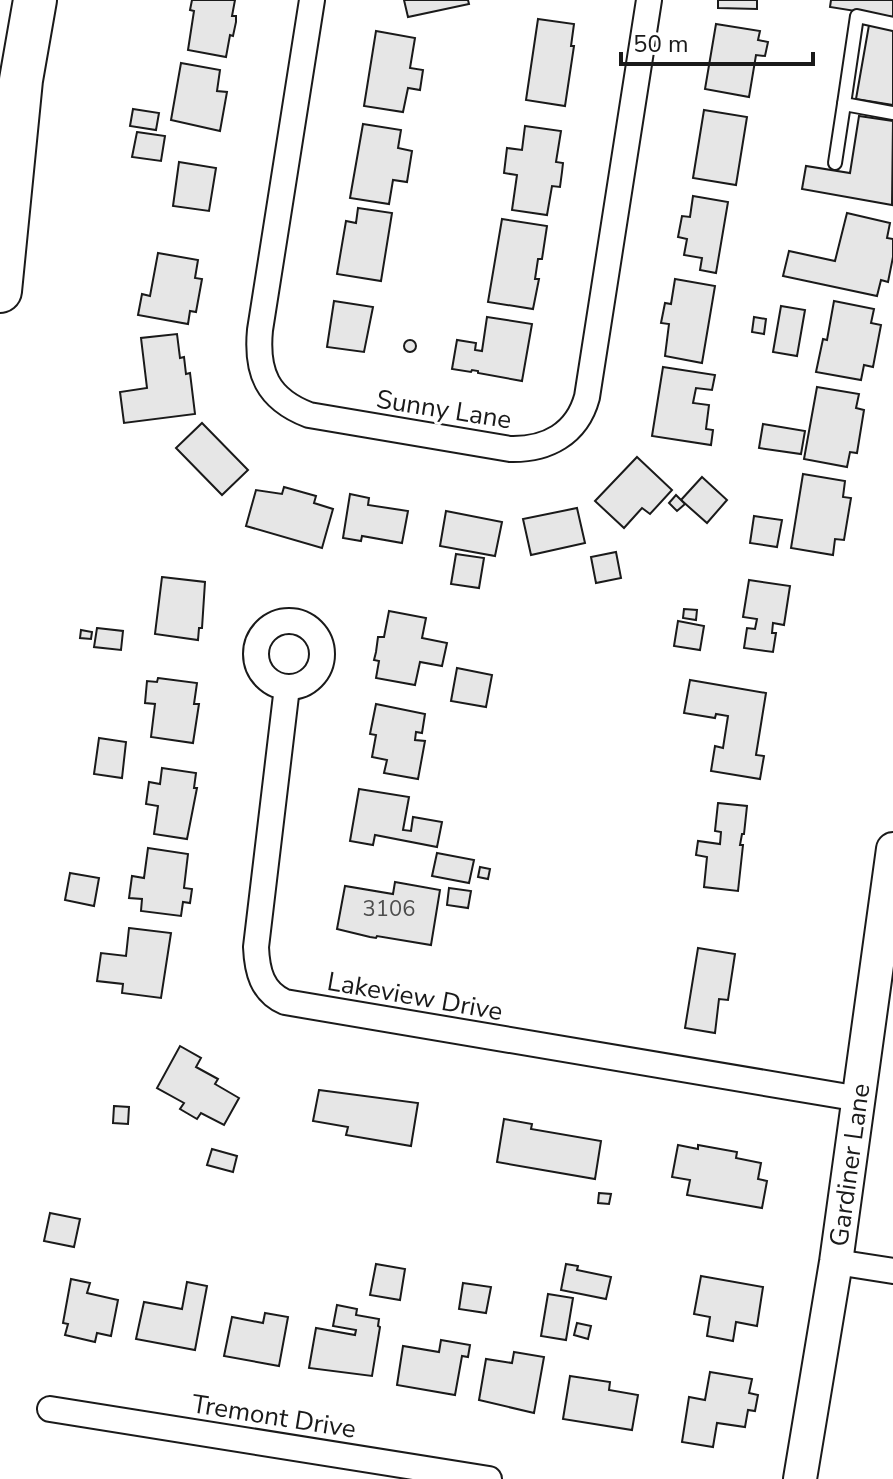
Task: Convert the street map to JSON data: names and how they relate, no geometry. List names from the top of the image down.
{
  "streets": {
    "main road": ["Gardiner Lane"],
    "street": ["Sunny Lane", "Lakeview Drive", "Tremont Drive"]
  },
  "crossings": [
    ["Lakeview Drive", "Gardiner Lane"]
  ],
  "house_numbers": ["3106"],
  "scale_bar": "50 m"
}
